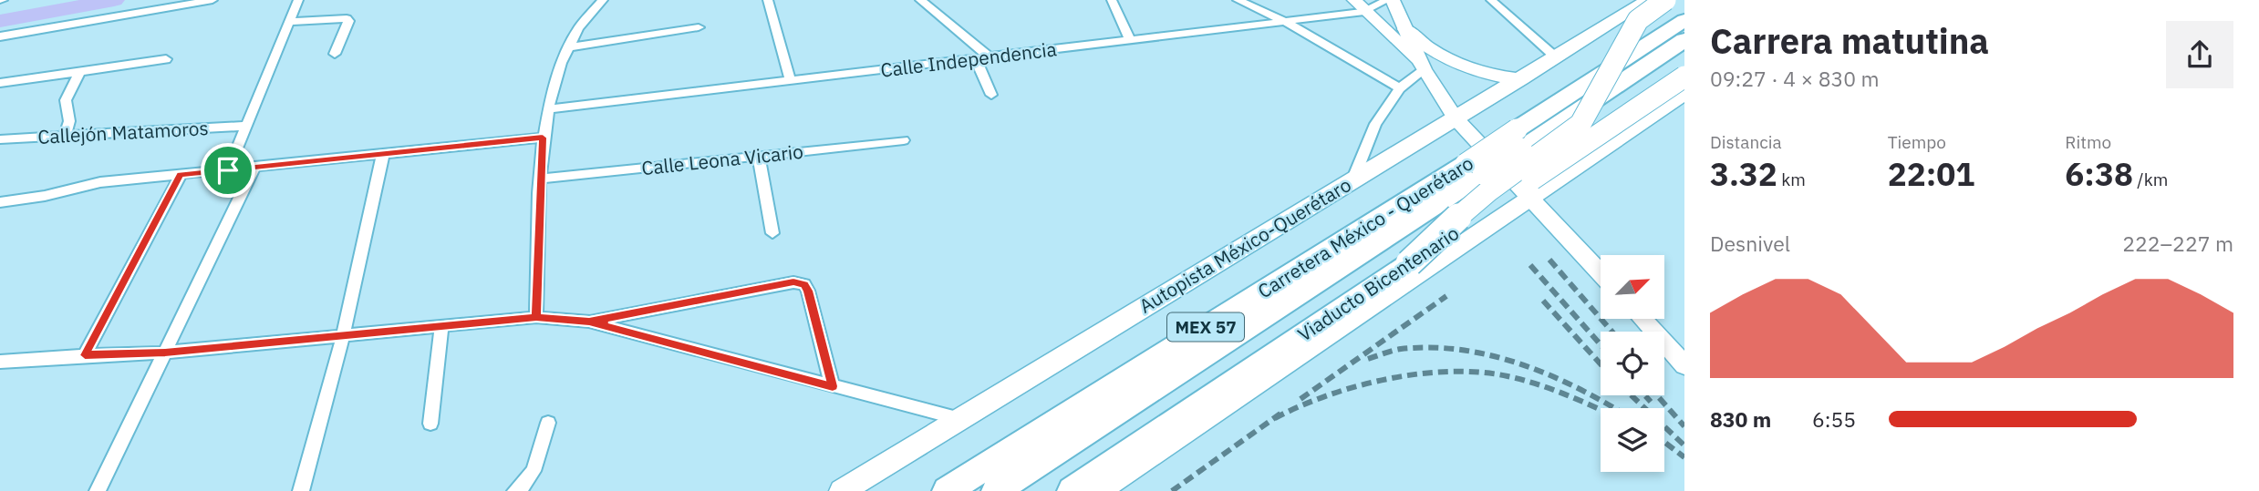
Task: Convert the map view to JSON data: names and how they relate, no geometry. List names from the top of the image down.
{
  "streets": {
    "highway": ["Carretera México - Querétaro", "Viaducto Bicentenario", "MEX 57"],
    "main road": ["Autopista México-Querétaro"],
    "street": ["Calle Independencia", "Callejón Matamoros", "Calle Leona Vicario"]
  },
  "north": "top right",
  "page": {
    "heading": ["Carrera matutina", "09:27 · 4 × 830 m"],
    "stats": [
      ["Distancia", "3.32 km"],
      ["Tiempo", "22:01"],
      ["Ritmo", "6:38 /km"]
    ],
    "chart": ["Desnivel", "222–227 m"],
    "list": [
      {
        "name": "830 m",
        "note": "6:55"
      }
    ]
  }
}
